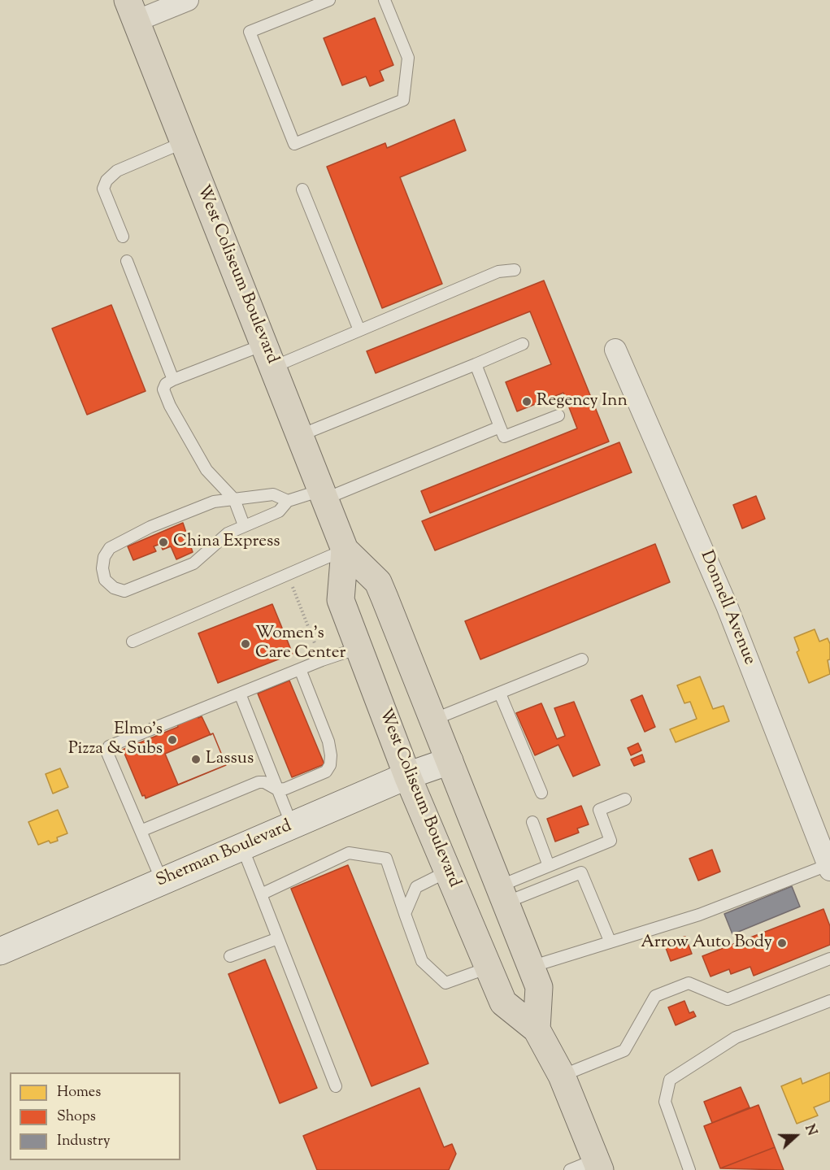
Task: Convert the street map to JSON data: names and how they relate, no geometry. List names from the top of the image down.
{
  "streets": {
    "highway": ["West Coliseum Boulevard"],
    "main road": ["Sherman Boulevard"],
    "street": ["Donnell Avenue"]
  },
  "crossings": [
    ["West Coliseum Boulevard", "Sherman Boulevard"]
  ],
  "places": [
    "Regency Inn",
    "China Express",
    "Women's Care Center",
    "Elmo's Pizza & Subs",
    "Lassus",
    "Arrow Auto Body"
  ],
  "legend": ["Homes", "Shops", "Industry"],
  "north": "right"
}
